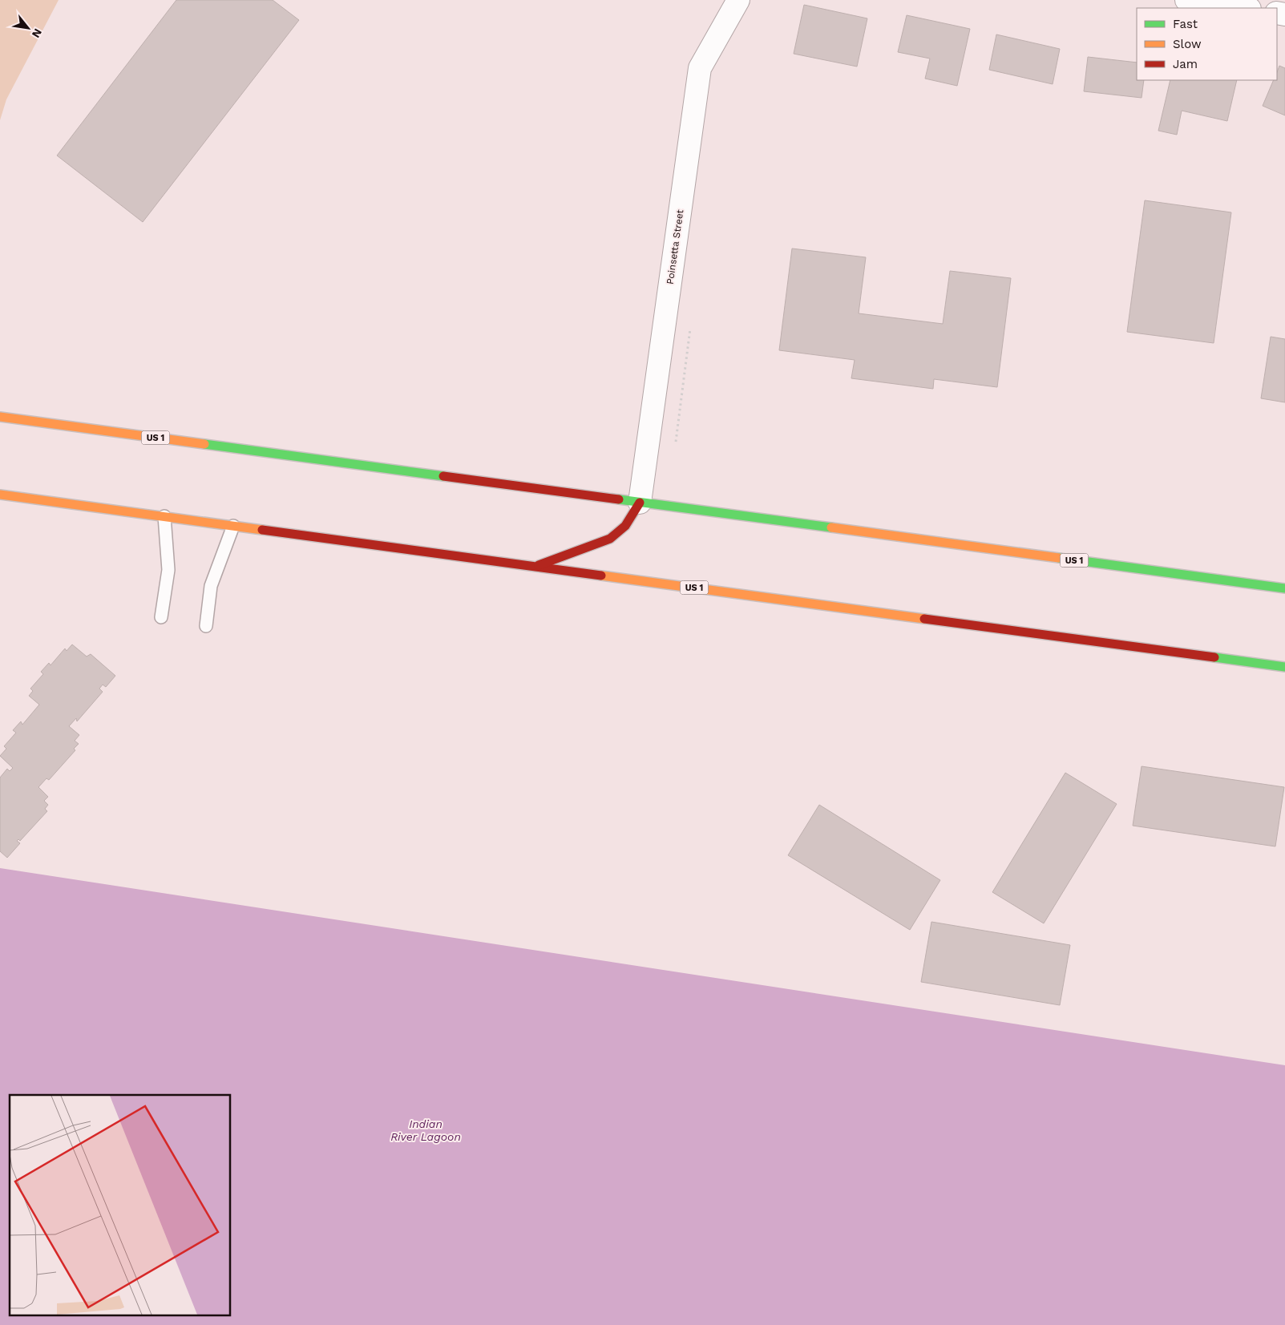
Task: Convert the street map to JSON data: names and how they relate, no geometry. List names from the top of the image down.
{
  "streets": {
    "main road": ["US 1"],
    "street": ["Poinsetta Street"]
  },
  "crossings": [
    ["Poinsetta Street", "US 1"]
  ],
  "water": ["Indian River Lagoon"],
  "legend": ["Fast", "Slow", "Jam"],
  "north": "bottom right"
}
